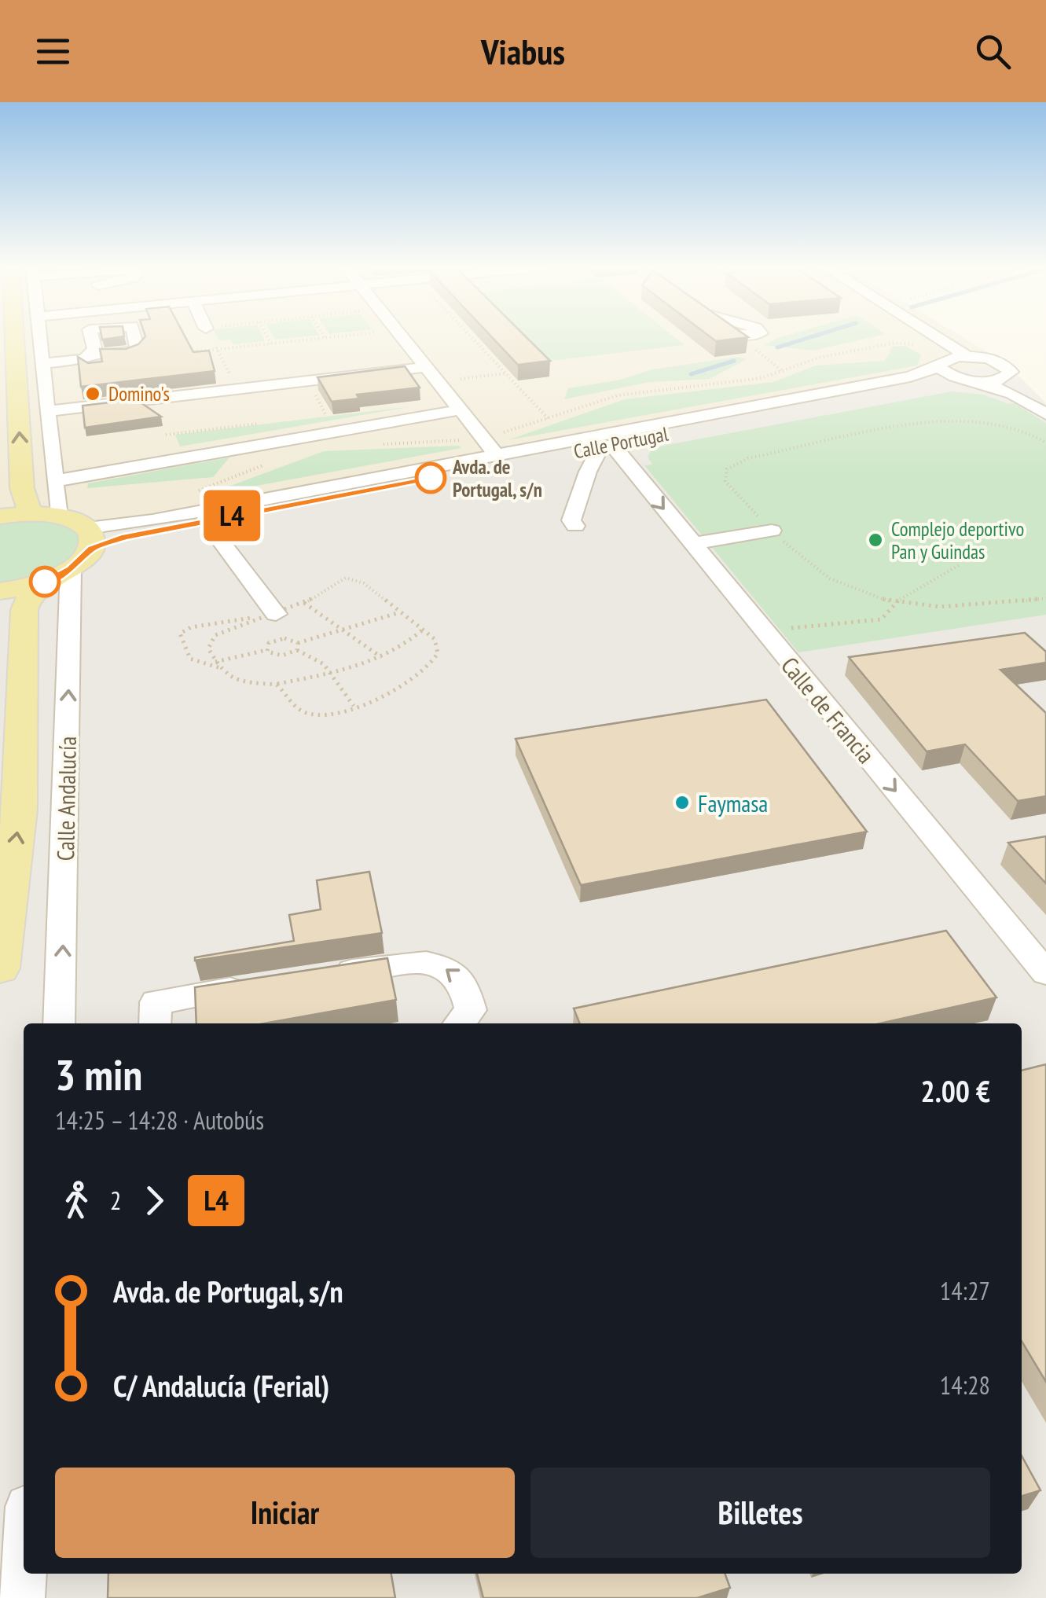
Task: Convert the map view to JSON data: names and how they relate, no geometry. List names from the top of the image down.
{
  "streets": {
    "main road": ["Calle Andalucía"],
    "street": ["Calle Portugal", "Calle de Francia"]
  },
  "crossings": [
    ["Calle Portugal", "Calle de Francia"]
  ],
  "one_way": ["Calle de Francia", "Calle Andalucía"],
  "places": [
    "Domino's",
    "Avda. de Portugal, s/n",
    "Complejo deportivo Pan y Guindas",
    "Faymasa"
  ],
  "lines": ["bus line L4"],
  "page": {
    "header": "Viabus",
    "on_map": "L4",
    "heading": ["3 min", "14:25 – 14:28 · Autobús", "2.00 €"],
    "legs": ["2", "L4"],
    "list": [
      {
        "name": "Avda. de Portugal, s/n",
        "value": "14:27"
      },
      {
        "name": "C/ Andalucía (Ferial)",
        "value": "14:28"
      }
    ],
    "buttons": ["Iniciar", "Billetes"]
  }
}
